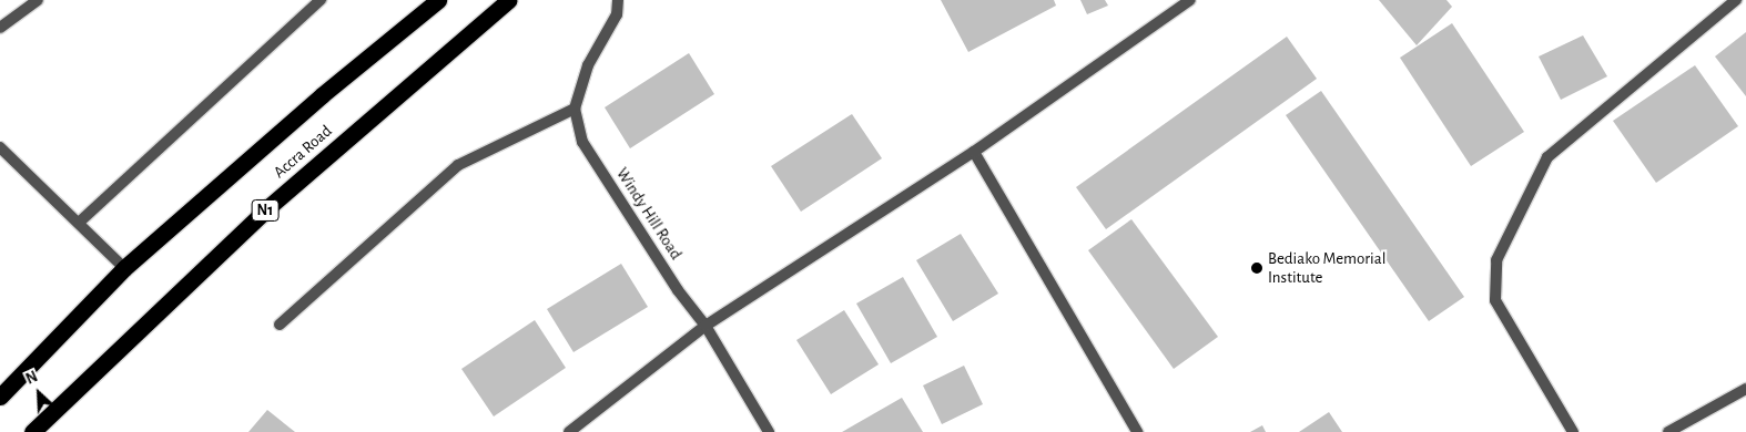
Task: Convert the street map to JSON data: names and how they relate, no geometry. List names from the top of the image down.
{
  "streets": {
    "highway": ["Accra Road", "N1"],
    "street": ["Windy Hill Road"]
  },
  "places": ["Bediako Memorial Institute"],
  "north": "top left"
}
